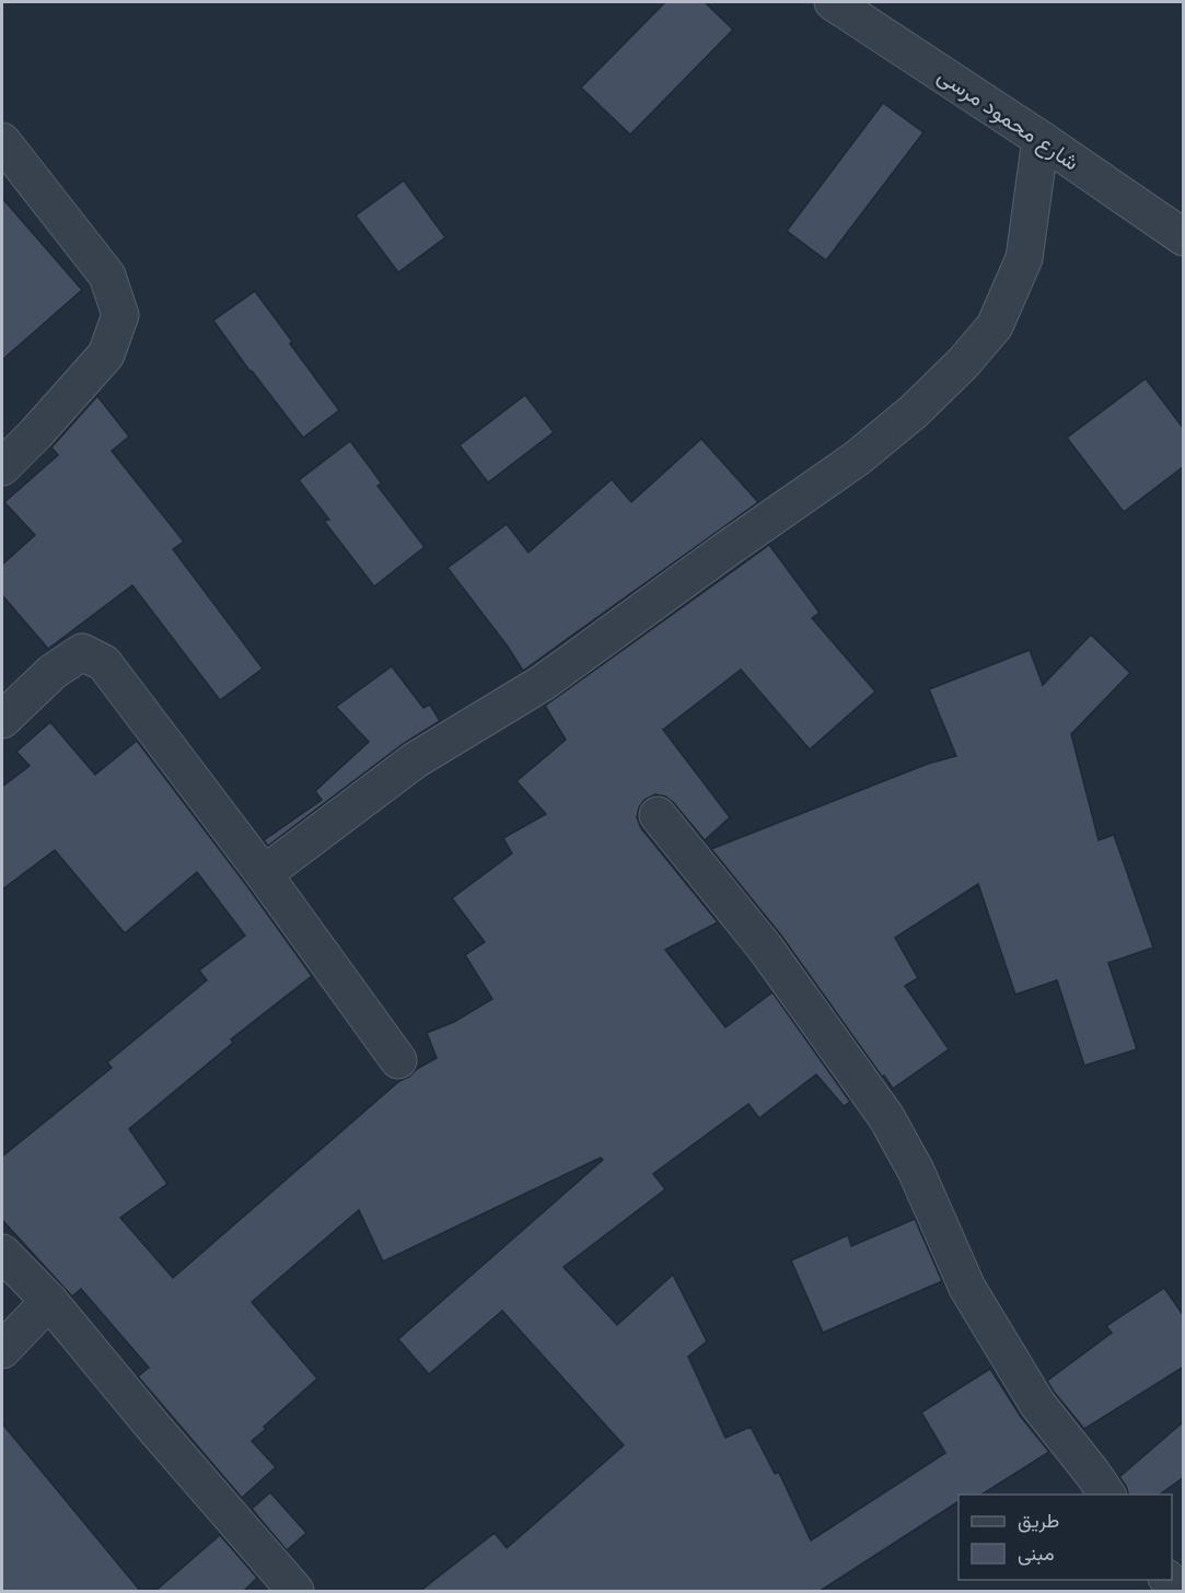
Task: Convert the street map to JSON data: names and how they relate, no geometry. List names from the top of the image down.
{
  "streets": {
    "street": ["شارع محمود مرسى"]
  },
  "legend": ["طريق", "مبنى"]
}
